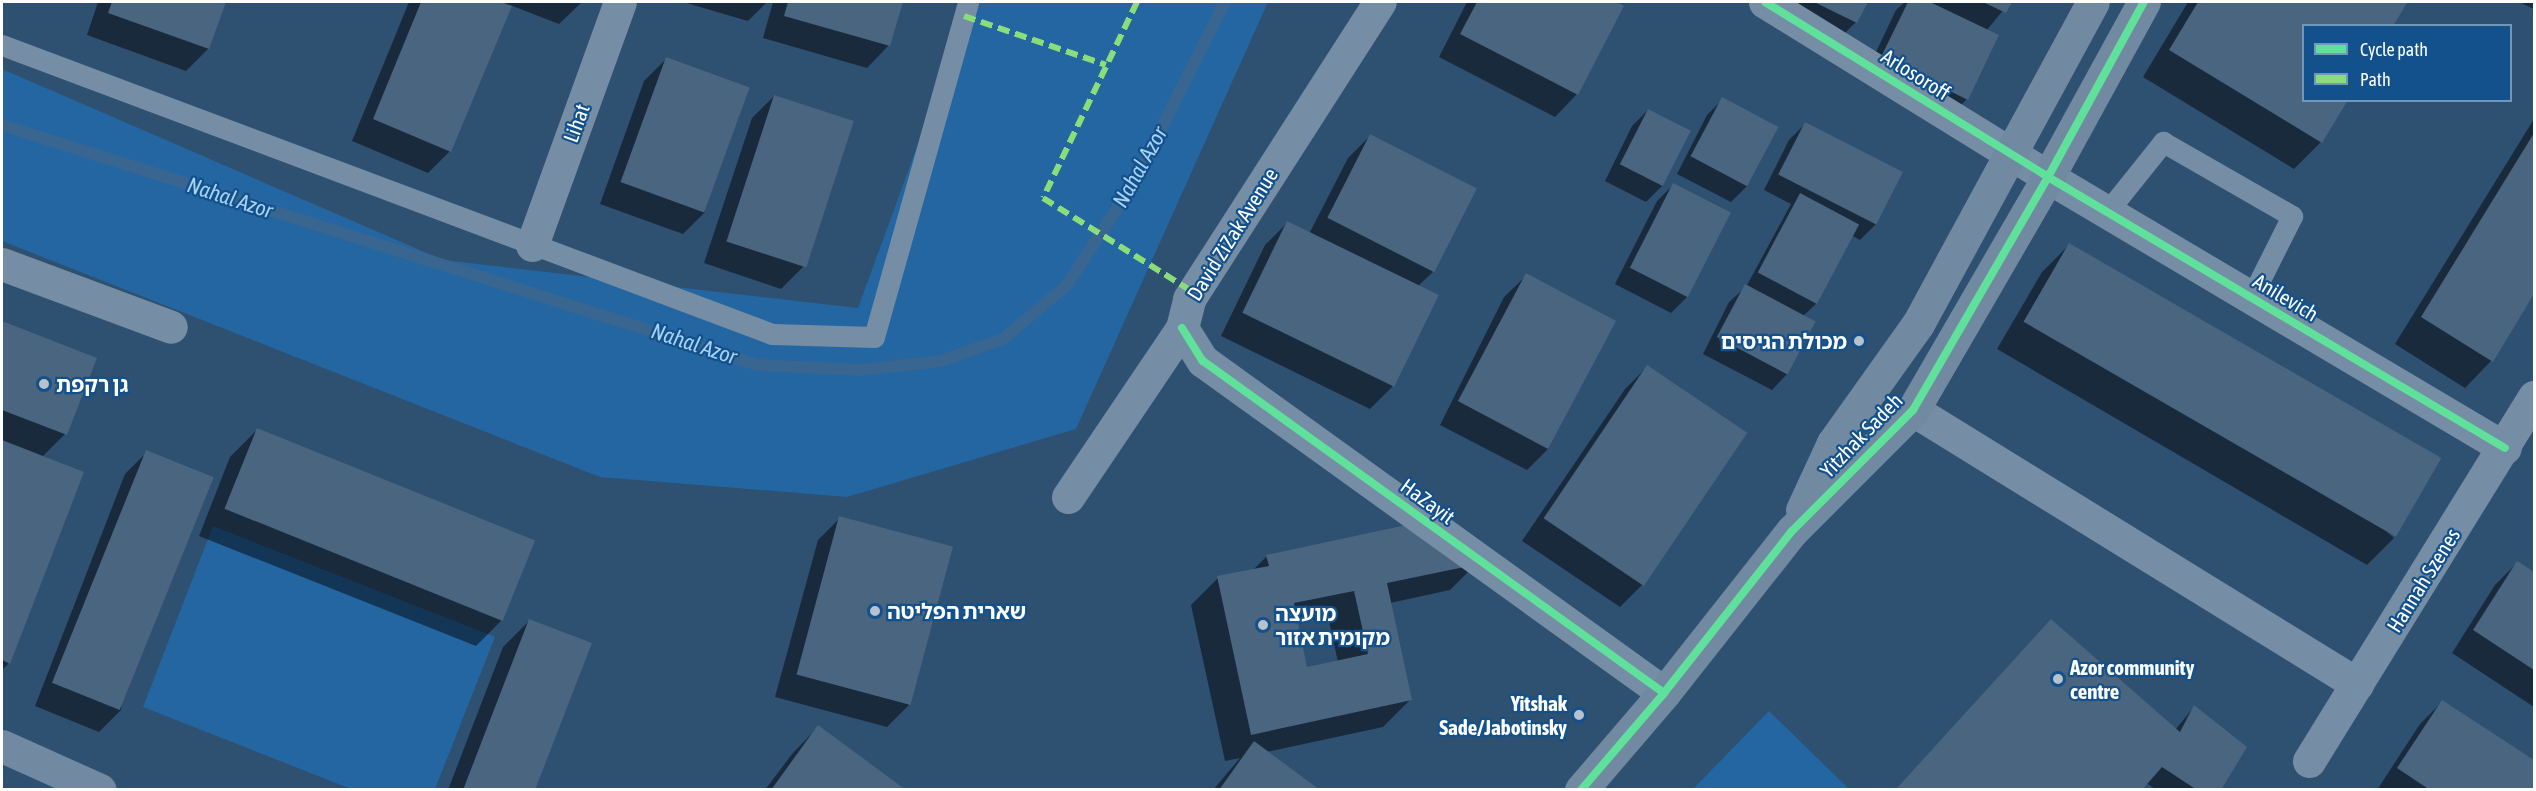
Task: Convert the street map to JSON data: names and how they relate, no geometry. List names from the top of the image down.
{
  "streets": {
    "street": [
      "Arlosoroff",
      "Lihat",
      "David ZiZak Avenue",
      "Anilevich",
      "Yitzhak Sadeh",
      "HaZayit",
      "Hannah Szenes"
    ]
  },
  "crossings": [
    ["Arlosoroff", "Anilevich"],
    ["Arlosoroff", "Yitzhak Sadeh"],
    ["David ZiZak Avenue", "HaZayit"],
    ["Anilevich", "Yitzhak Sadeh"],
    ["Anilevich", "Hannah Szenes"],
    ["Yitzhak Sadeh", "HaZayit"]
  ],
  "water": ["Nahal Azor"],
  "places": [
    "מכולת הגיסים",
    "גן רקפת",
    "שארית הפליטה",
    "מועצה מקומית אזור",
    "Azor community centre",
    "Yitshak Sade/Jabotinsky"
  ],
  "legend": ["Cycle path", "Path"]
}
